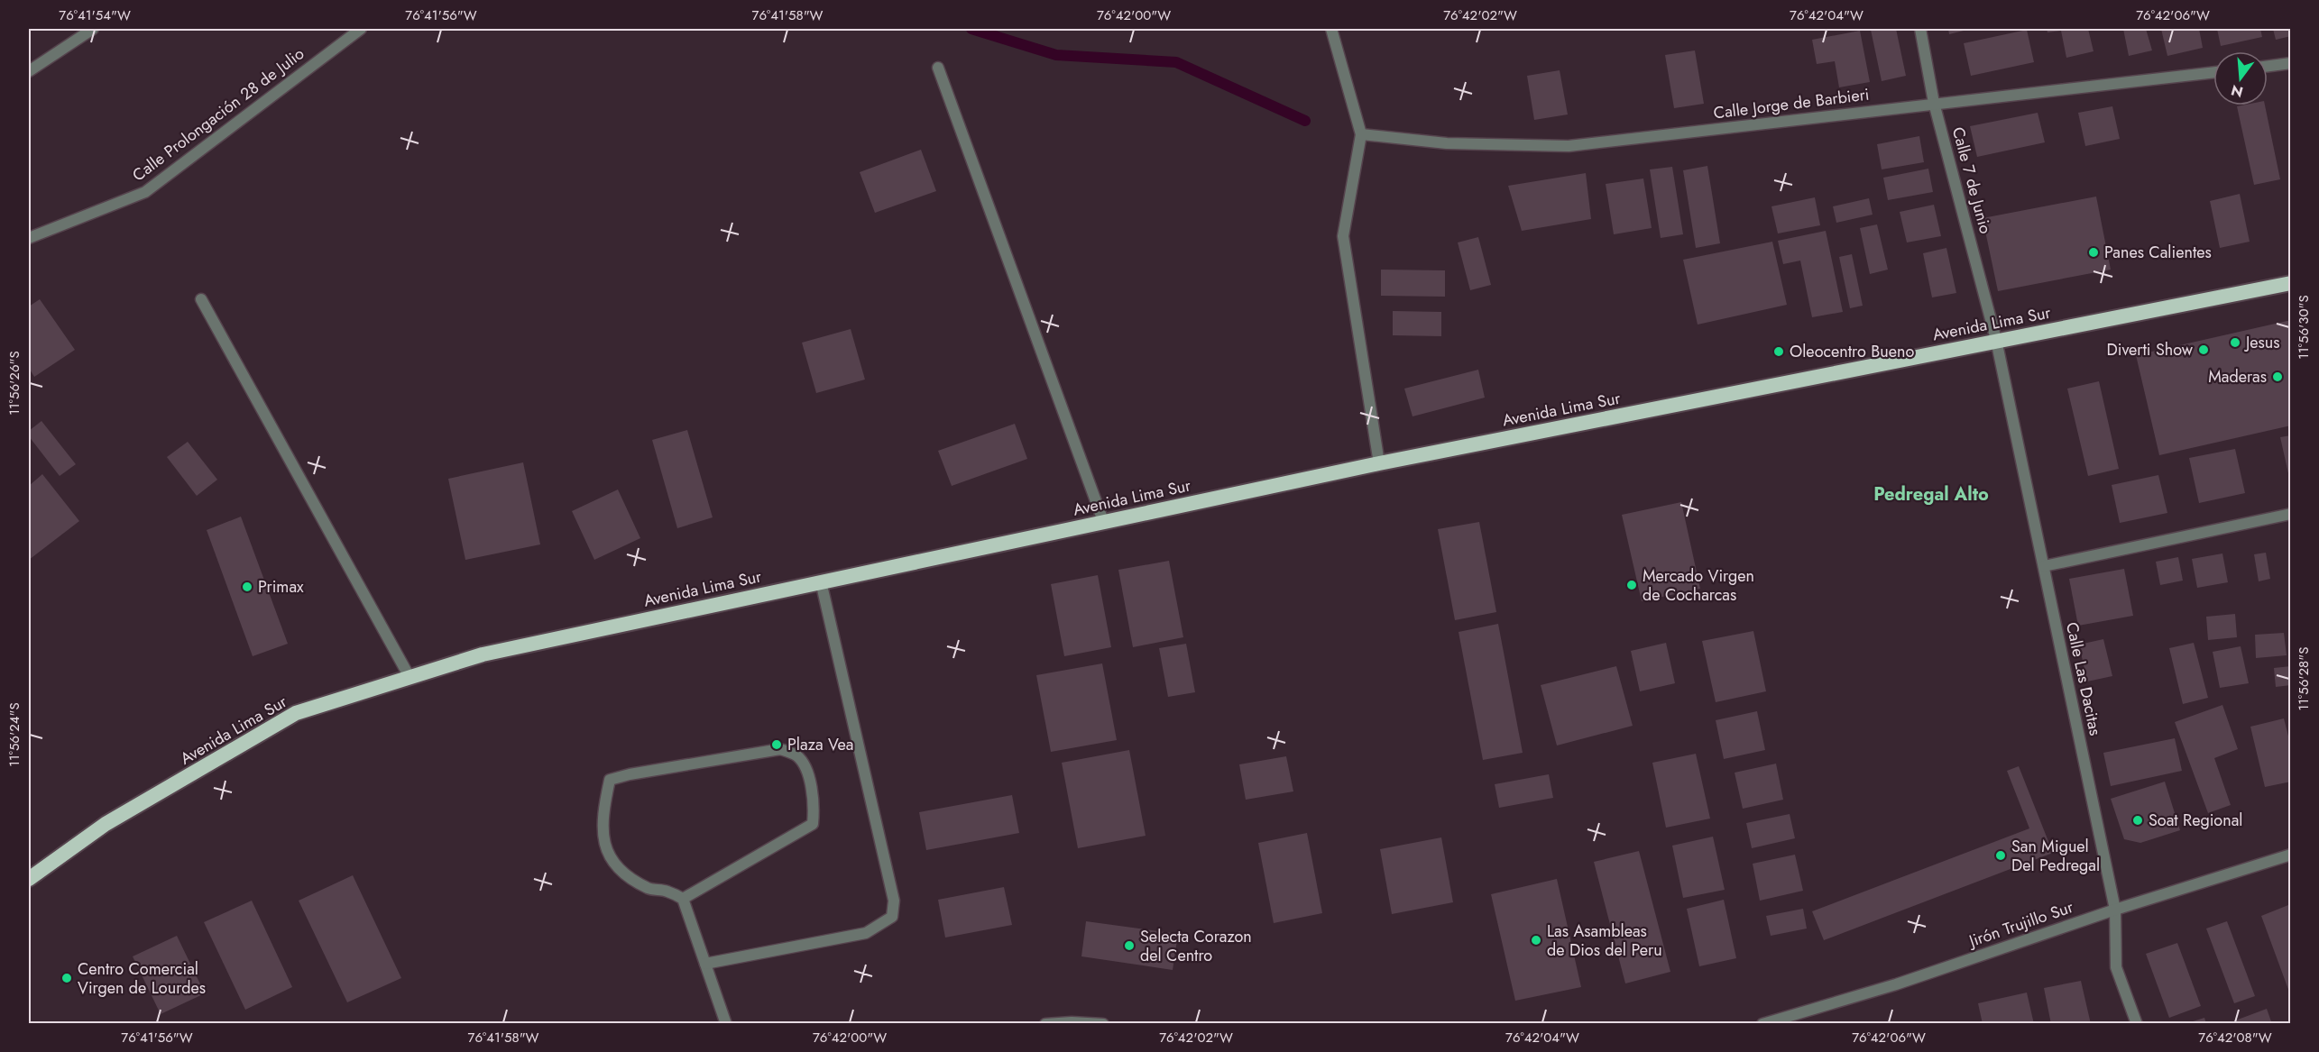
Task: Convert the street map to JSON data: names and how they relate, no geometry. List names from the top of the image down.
{
  "streets": {
    "highway": ["Avenida Lima Sur"],
    "street": [
      "Calle Jorge de Barbieri",
      "Calle Prolongación 28 de Julio",
      "Calle 7 de Junio",
      "Calle Las Dacitas",
      "Jirón Trujillo Sur"
    ]
  },
  "crossings": [
    ["Calle Jorge de Barbieri", "Calle 7 de Junio"],
    ["Calle 7 de Junio", "Avenida Lima Sur"],
    ["Calle 7 de Junio", "Calle Las Dacitas"],
    ["Avenida Lima Sur", "Calle Las Dacitas"],
    ["Calle Las Dacitas", "Jirón Trujillo Sur"]
  ],
  "districts": ["Pedregal Alto"],
  "places": [
    "Panes Calientes",
    "Jesus",
    "Diverti Show",
    "Oleocentro Bueno",
    "Maderas",
    "Mercado Virgen de Cocharcas",
    "Primax",
    "Plaza Vea",
    "Soat Regional",
    "San Miguel Del Pedregal",
    "Las Asambleas de Dios del Peru",
    "Selecta Corazon del Centro",
    "Centro Comercial Virgen de Lourdes"
  ],
  "north": "bottom",
  "coordinates": [
    "76°41'54\"W",
    "76°41'56\"W",
    "76°41'58\"W",
    "76°42'00\"W",
    "76°42'02\"W",
    "76°42'04\"W",
    "76°42'06\"W",
    "11°56'30\"S",
    "11°56'26\"S",
    "11°56'28\"S",
    "11°56'24\"S",
    "76°42'08\"W"
  ]
}
